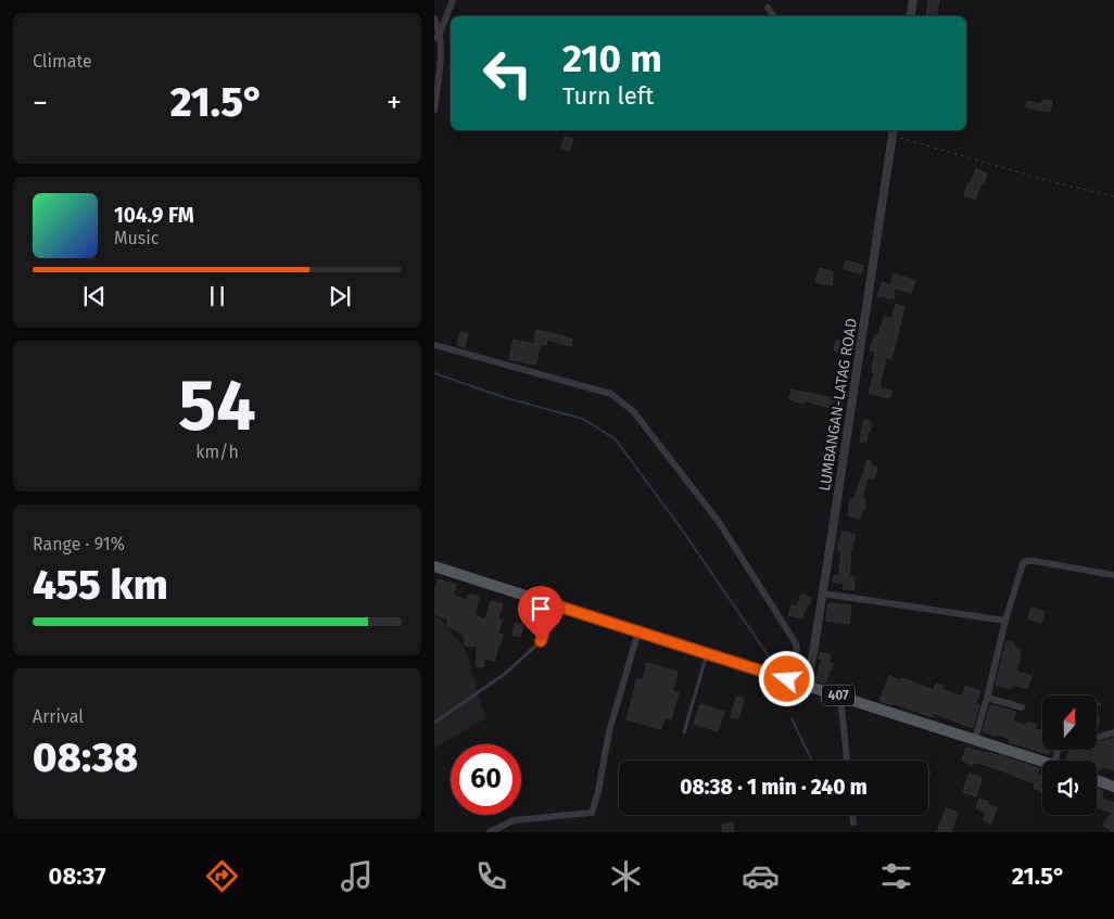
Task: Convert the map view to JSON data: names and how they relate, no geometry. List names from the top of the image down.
{
  "streets": {
    "main road": ["407"],
    "street": ["LUMBANGAN-LATAG ROAD"]
  },
  "crossings": [
    ["LUMBANGAN-LATAG ROAD", "407"]
  ],
  "north": "top",
  "page": {
    "tile": [
      "Climate",
      ["54", "km/h"],
      ["Range · 91%", "455 km"],
      ["Arrival", "08:38"]
    ],
    "turn": ["210 m", "Turn left"],
    "heat": ["−", "21.5°", "+"],
    "song": ["104.9 FM", "Music"],
    "limit": "60",
    "trip": "08:38 · 1 min · 240 m",
    "tabs": ["08:37", "21.5°"]
  }
}
